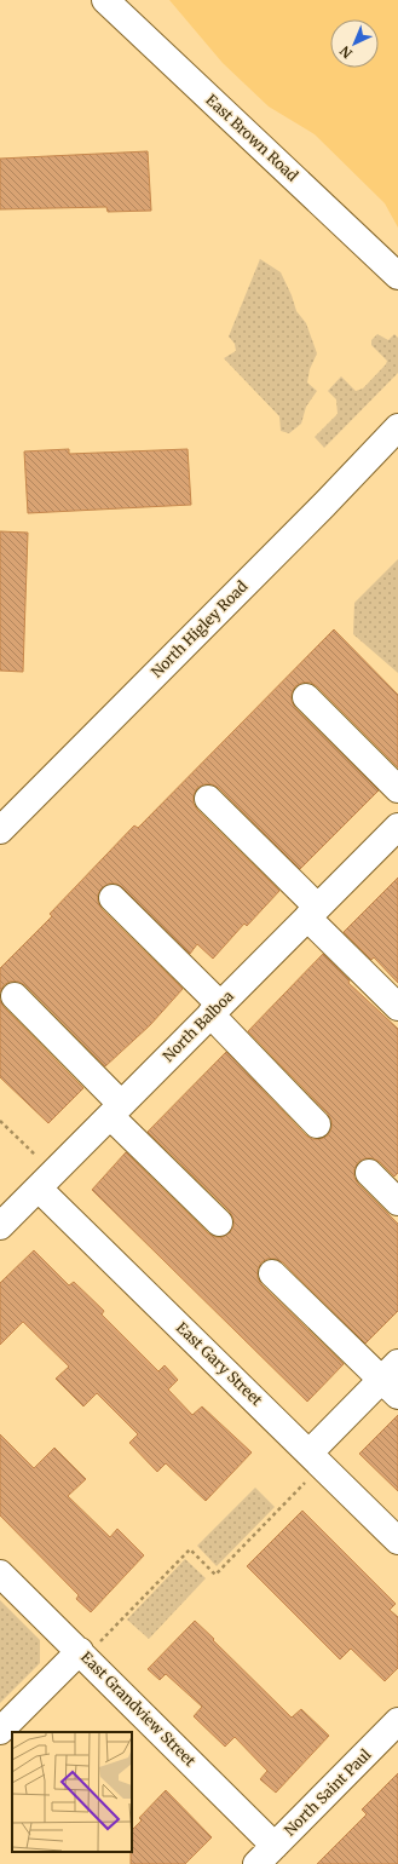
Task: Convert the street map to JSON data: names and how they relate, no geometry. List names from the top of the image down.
{
  "streets": {
    "street": [
      "East Brown Road",
      "North Higley Road",
      "North Balboa",
      "East Gary Street",
      "East Grandview Street",
      "North Saint Paul"
    ]
  },
  "crossings": [
    ["North Balboa", "East Gary Street"],
    ["East Grandview Street", "North Saint Paul"]
  ],
  "north": "bottom left"
}
